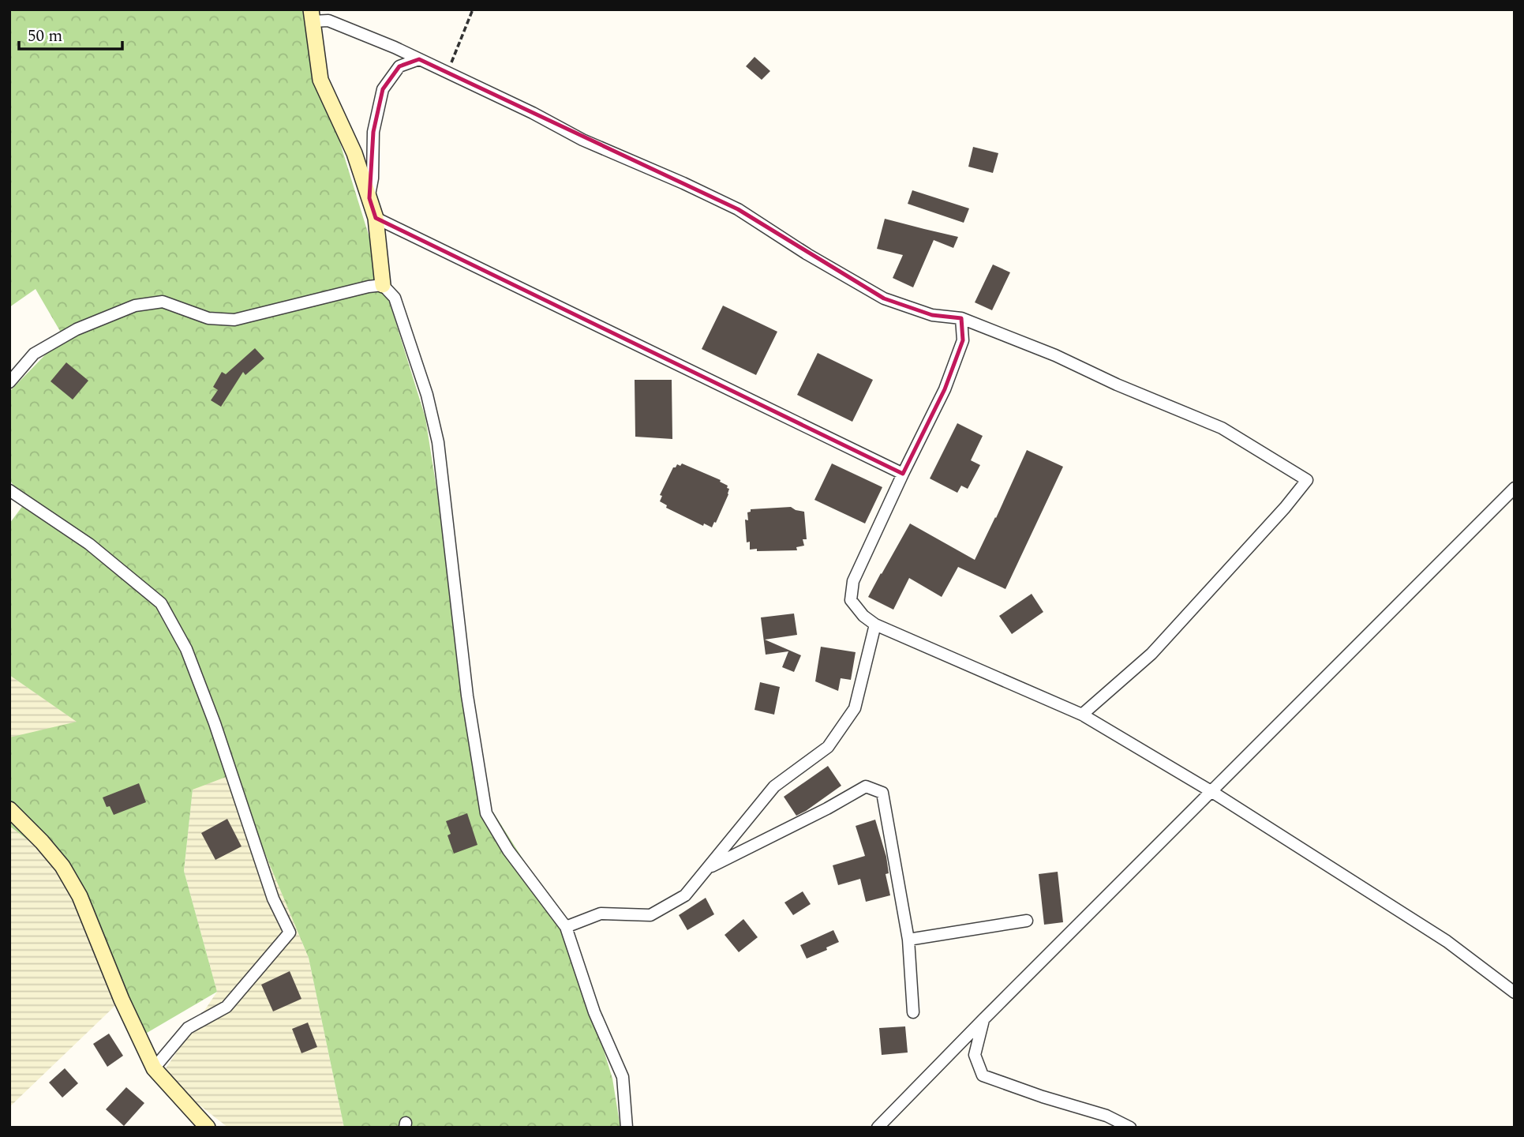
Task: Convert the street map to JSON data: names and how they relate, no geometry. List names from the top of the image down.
{
  "scale_bar": "50 m"
}
